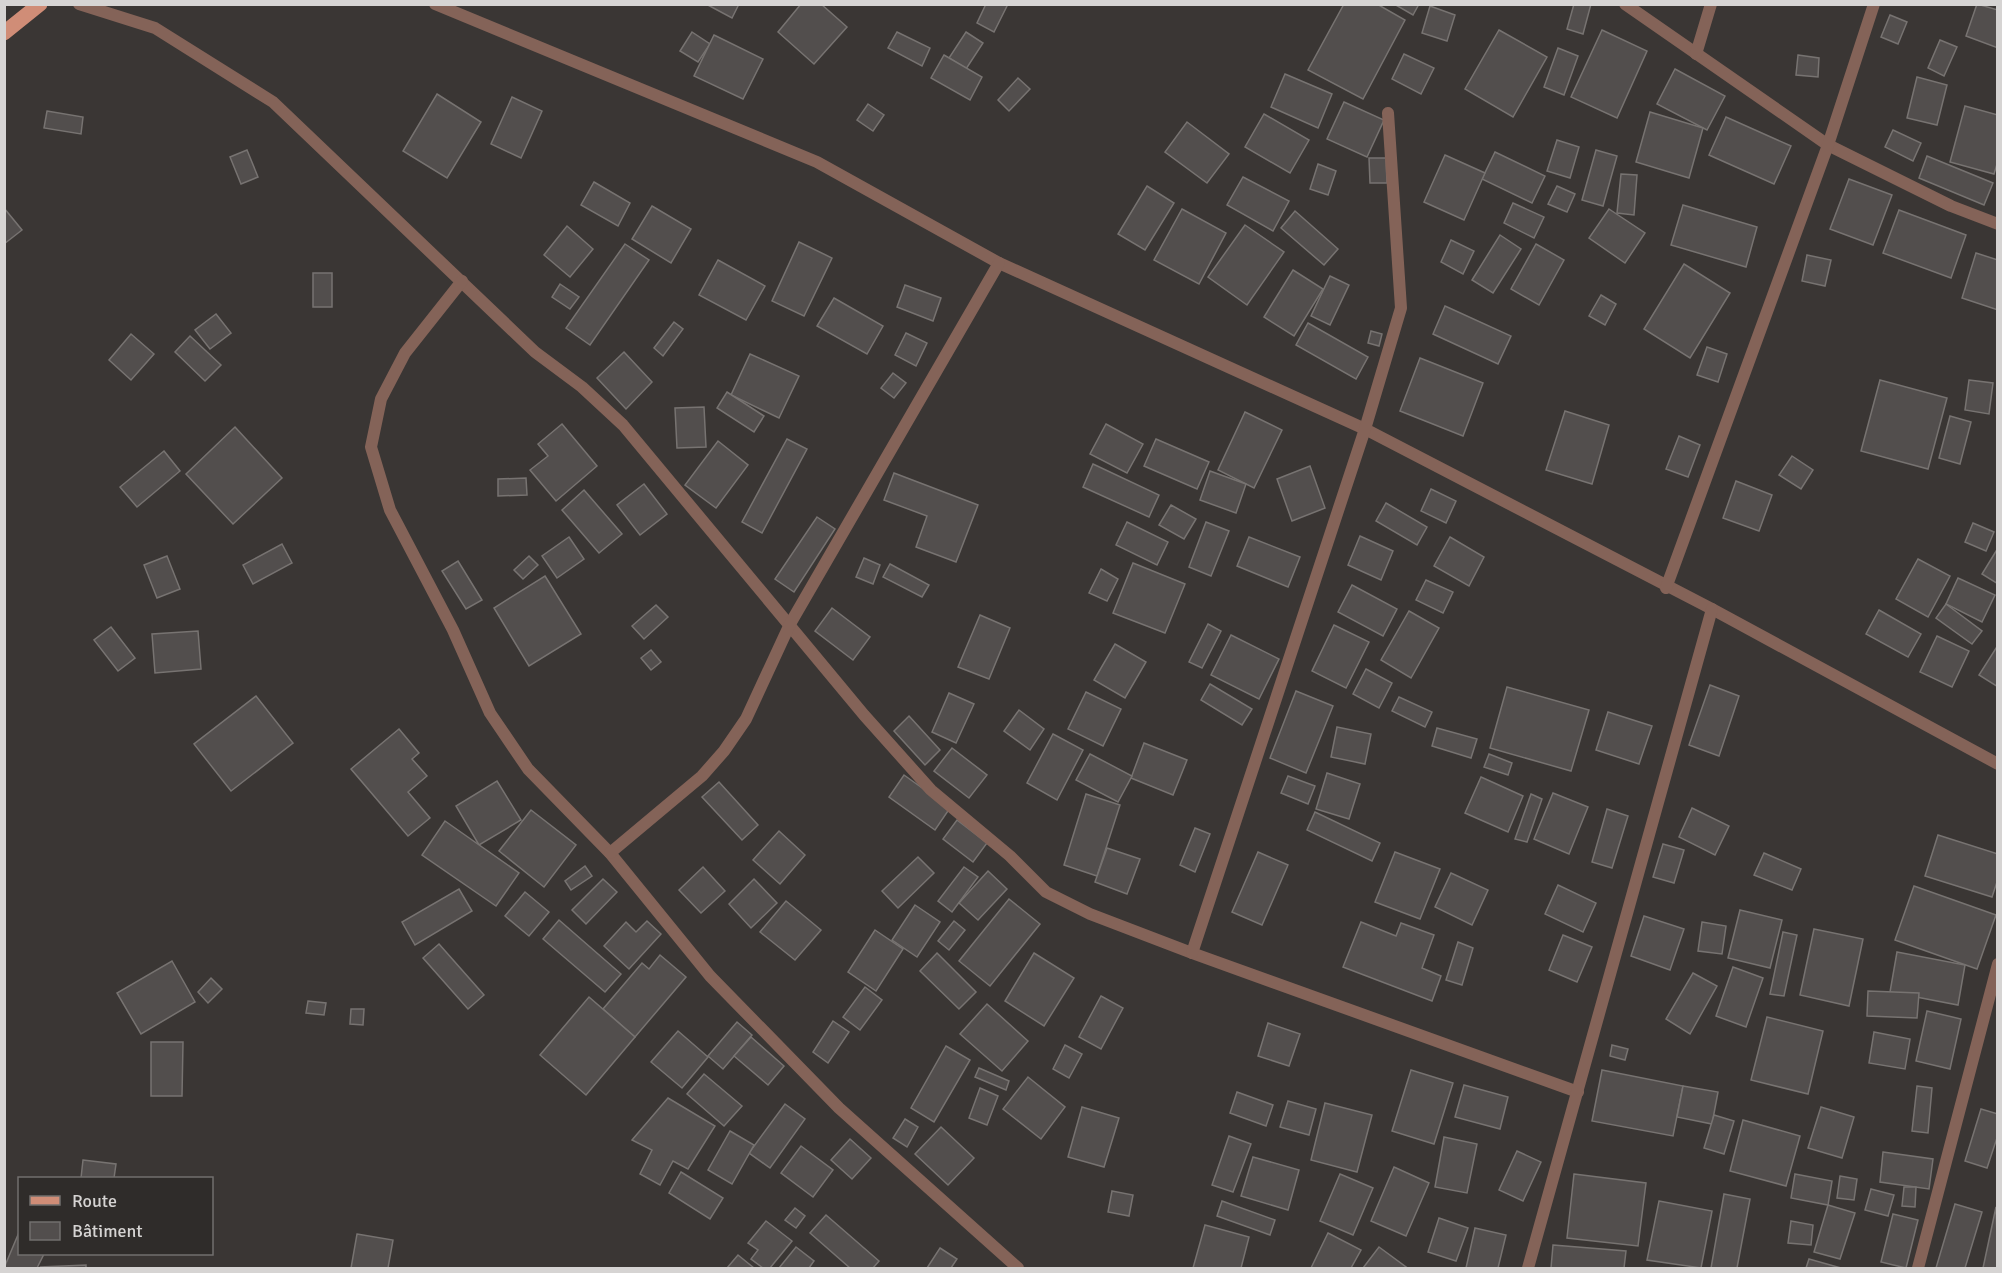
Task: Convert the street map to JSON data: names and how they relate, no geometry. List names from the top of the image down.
{
  "legend": ["Route", "Bâtiment"]
}
